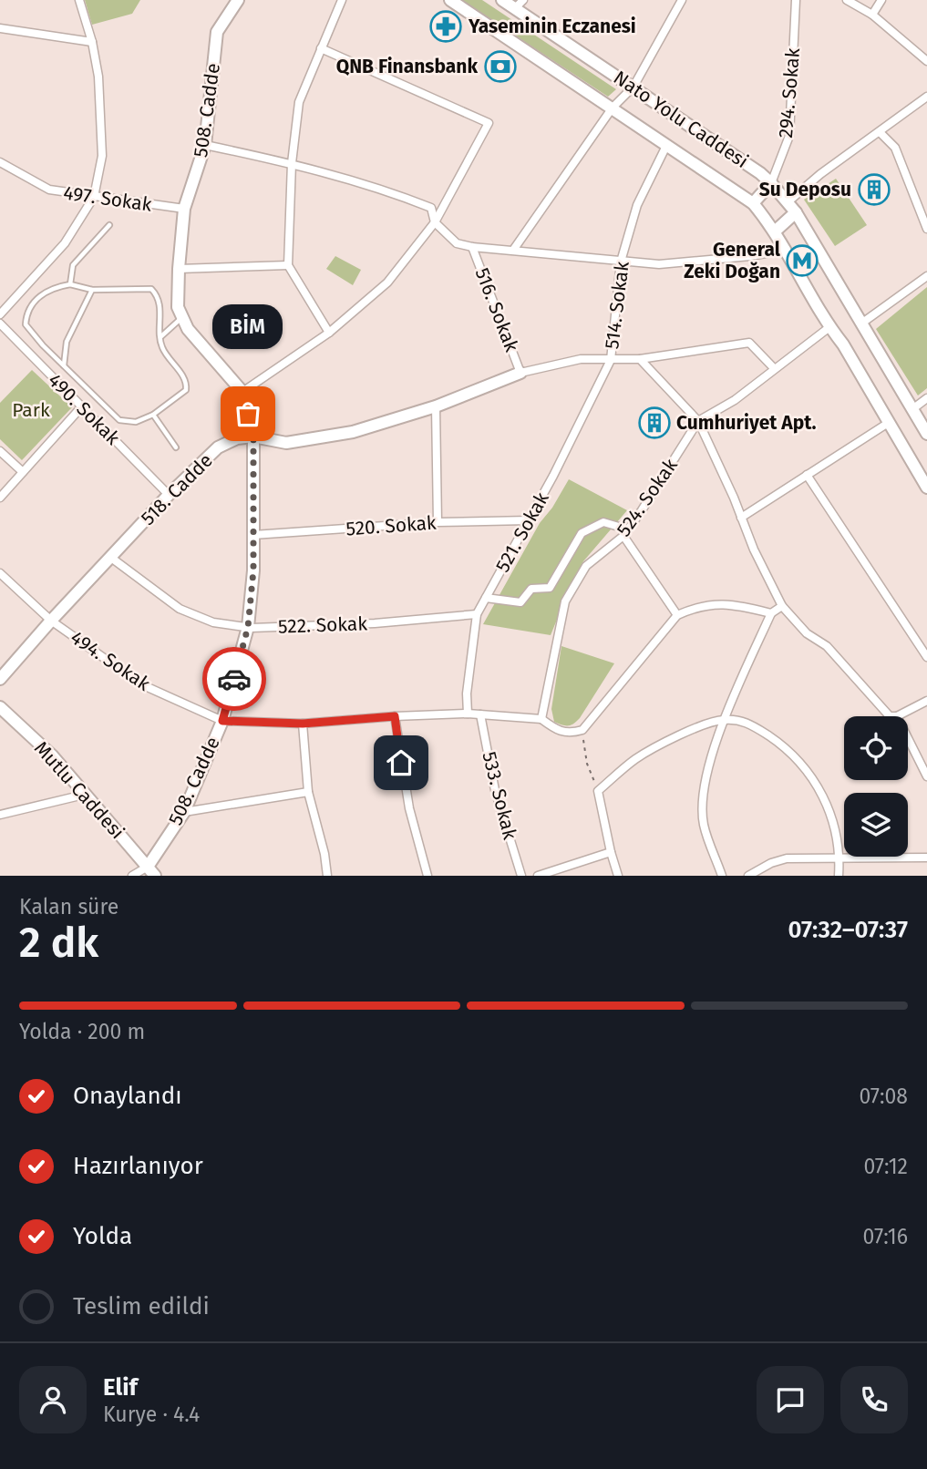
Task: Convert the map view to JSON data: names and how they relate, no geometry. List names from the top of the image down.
{
  "streets": {
    "street": [
      "294. Sokak",
      "508. Cadde",
      "Nato Yolu Caddesi",
      "497. Sokak",
      "514. Sokak",
      "516. Sokak",
      "490. Sokak",
      "518. Cadde",
      "524. Sokak",
      "520. Sokak",
      "521. Sokak",
      "522. Sokak",
      "494. Sokak",
      "Mutlu Caddesi",
      "533. Sokak"
    ]
  },
  "crossings": [
    ["294. Sokak", "Nato Yolu Caddesi"],
    ["508. Cadde", "497. Sokak"],
    ["508. Cadde", "518. Cadde"],
    ["508. Cadde", "520. Sokak"],
    ["508. Cadde", "522. Sokak"],
    ["508. Cadde", "494. Sokak"],
    ["508. Cadde", "Mutlu Caddesi"],
    ["Nato Yolu Caddesi", "514. Sokak"],
    ["Nato Yolu Caddesi", "524. Sokak"],
    ["514. Sokak", "521. Sokak"],
    ["516. Sokak", "518. Cadde"],
    ["490. Sokak", "518. Cadde"],
    ["518. Cadde", "522. Sokak"],
    ["518. Cadde", "494. Sokak"],
    ["524. Sokak", "494. Sokak"],
    ["520. Sokak", "521. Sokak"],
    ["521. Sokak", "522. Sokak"],
    ["521. Sokak", "494. Sokak"],
    ["494. Sokak", "533. Sokak"]
  ],
  "parks": ["Park"],
  "places": {
    "pharmacy": ["Yaseminin Eczanesi"],
    "bank": ["QNB Finansbank"],
    "building": ["Su Deposu", "Cumhuriyet Apt."],
    "metro station": ["General Zeki Doğan"],
    "other": ["BİM"]
  },
  "page": {
    "bubble": "BİM",
    "heading": ["2 dk", "Kalan süre", "07:32–07:37"],
    "panel": ["Elif", "Kurye · 4.4"],
    "bar": "Yolda · 200 m",
    "list": [
      ["Onaylandı", "07:08"],
      ["Hazırlanıyor", "07:12"],
      ["Yolda", "07:16"],
      "Teslim edildi"
    ]
  }
}
